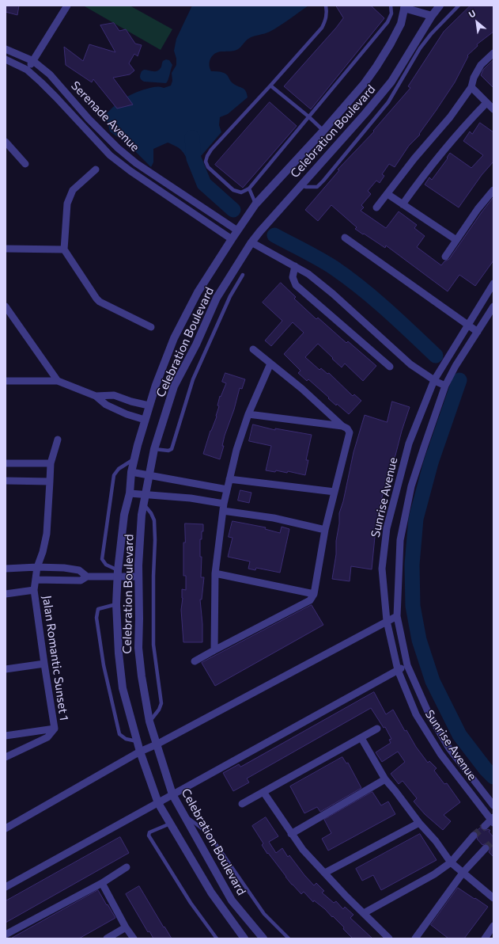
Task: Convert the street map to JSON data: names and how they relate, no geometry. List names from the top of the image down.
{
  "streets": {
    "street": [
      "Serenade Avenue",
      "Celebration Boulevard",
      "Sunrise Avenue",
      "Jalan Romantic Sunset 1"
    ]
  },
  "crossings": [
    ["Serenade Avenue", "Celebration Boulevard"]
  ],
  "north": "top left"
}
